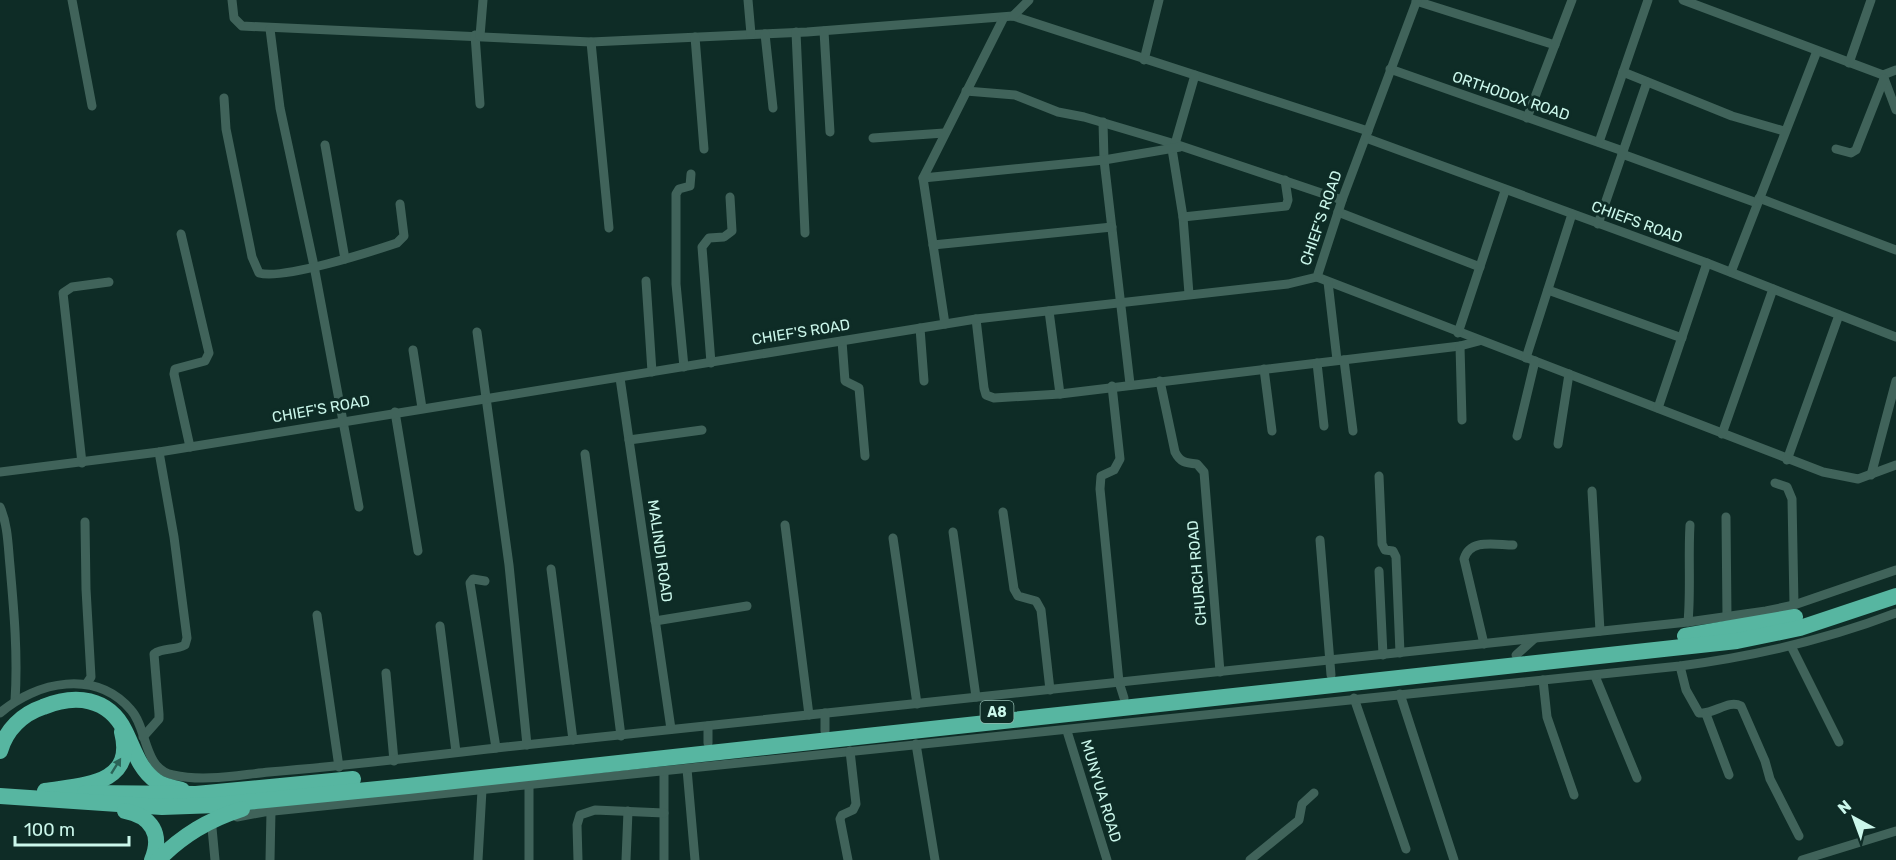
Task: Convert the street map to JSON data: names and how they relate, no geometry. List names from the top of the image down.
{
  "streets": {
    "highway": ["A8"],
    "street": [
      "ORTHODOX ROAD",
      "CHIEF'S ROAD",
      "CHIEFS ROAD",
      "MALINDI ROAD",
      "CHURCH ROAD",
      "MUNYUA ROAD"
    ]
  },
  "crossings": [
    ["ORTHODOX ROAD", "CHIEF'S ROAD"],
    ["CHIEF'S ROAD", "CHIEFS ROAD"],
    ["CHIEF'S ROAD", "MALINDI ROAD"]
  ],
  "scale_bar": "100 m",
  "north": "top left"
}
